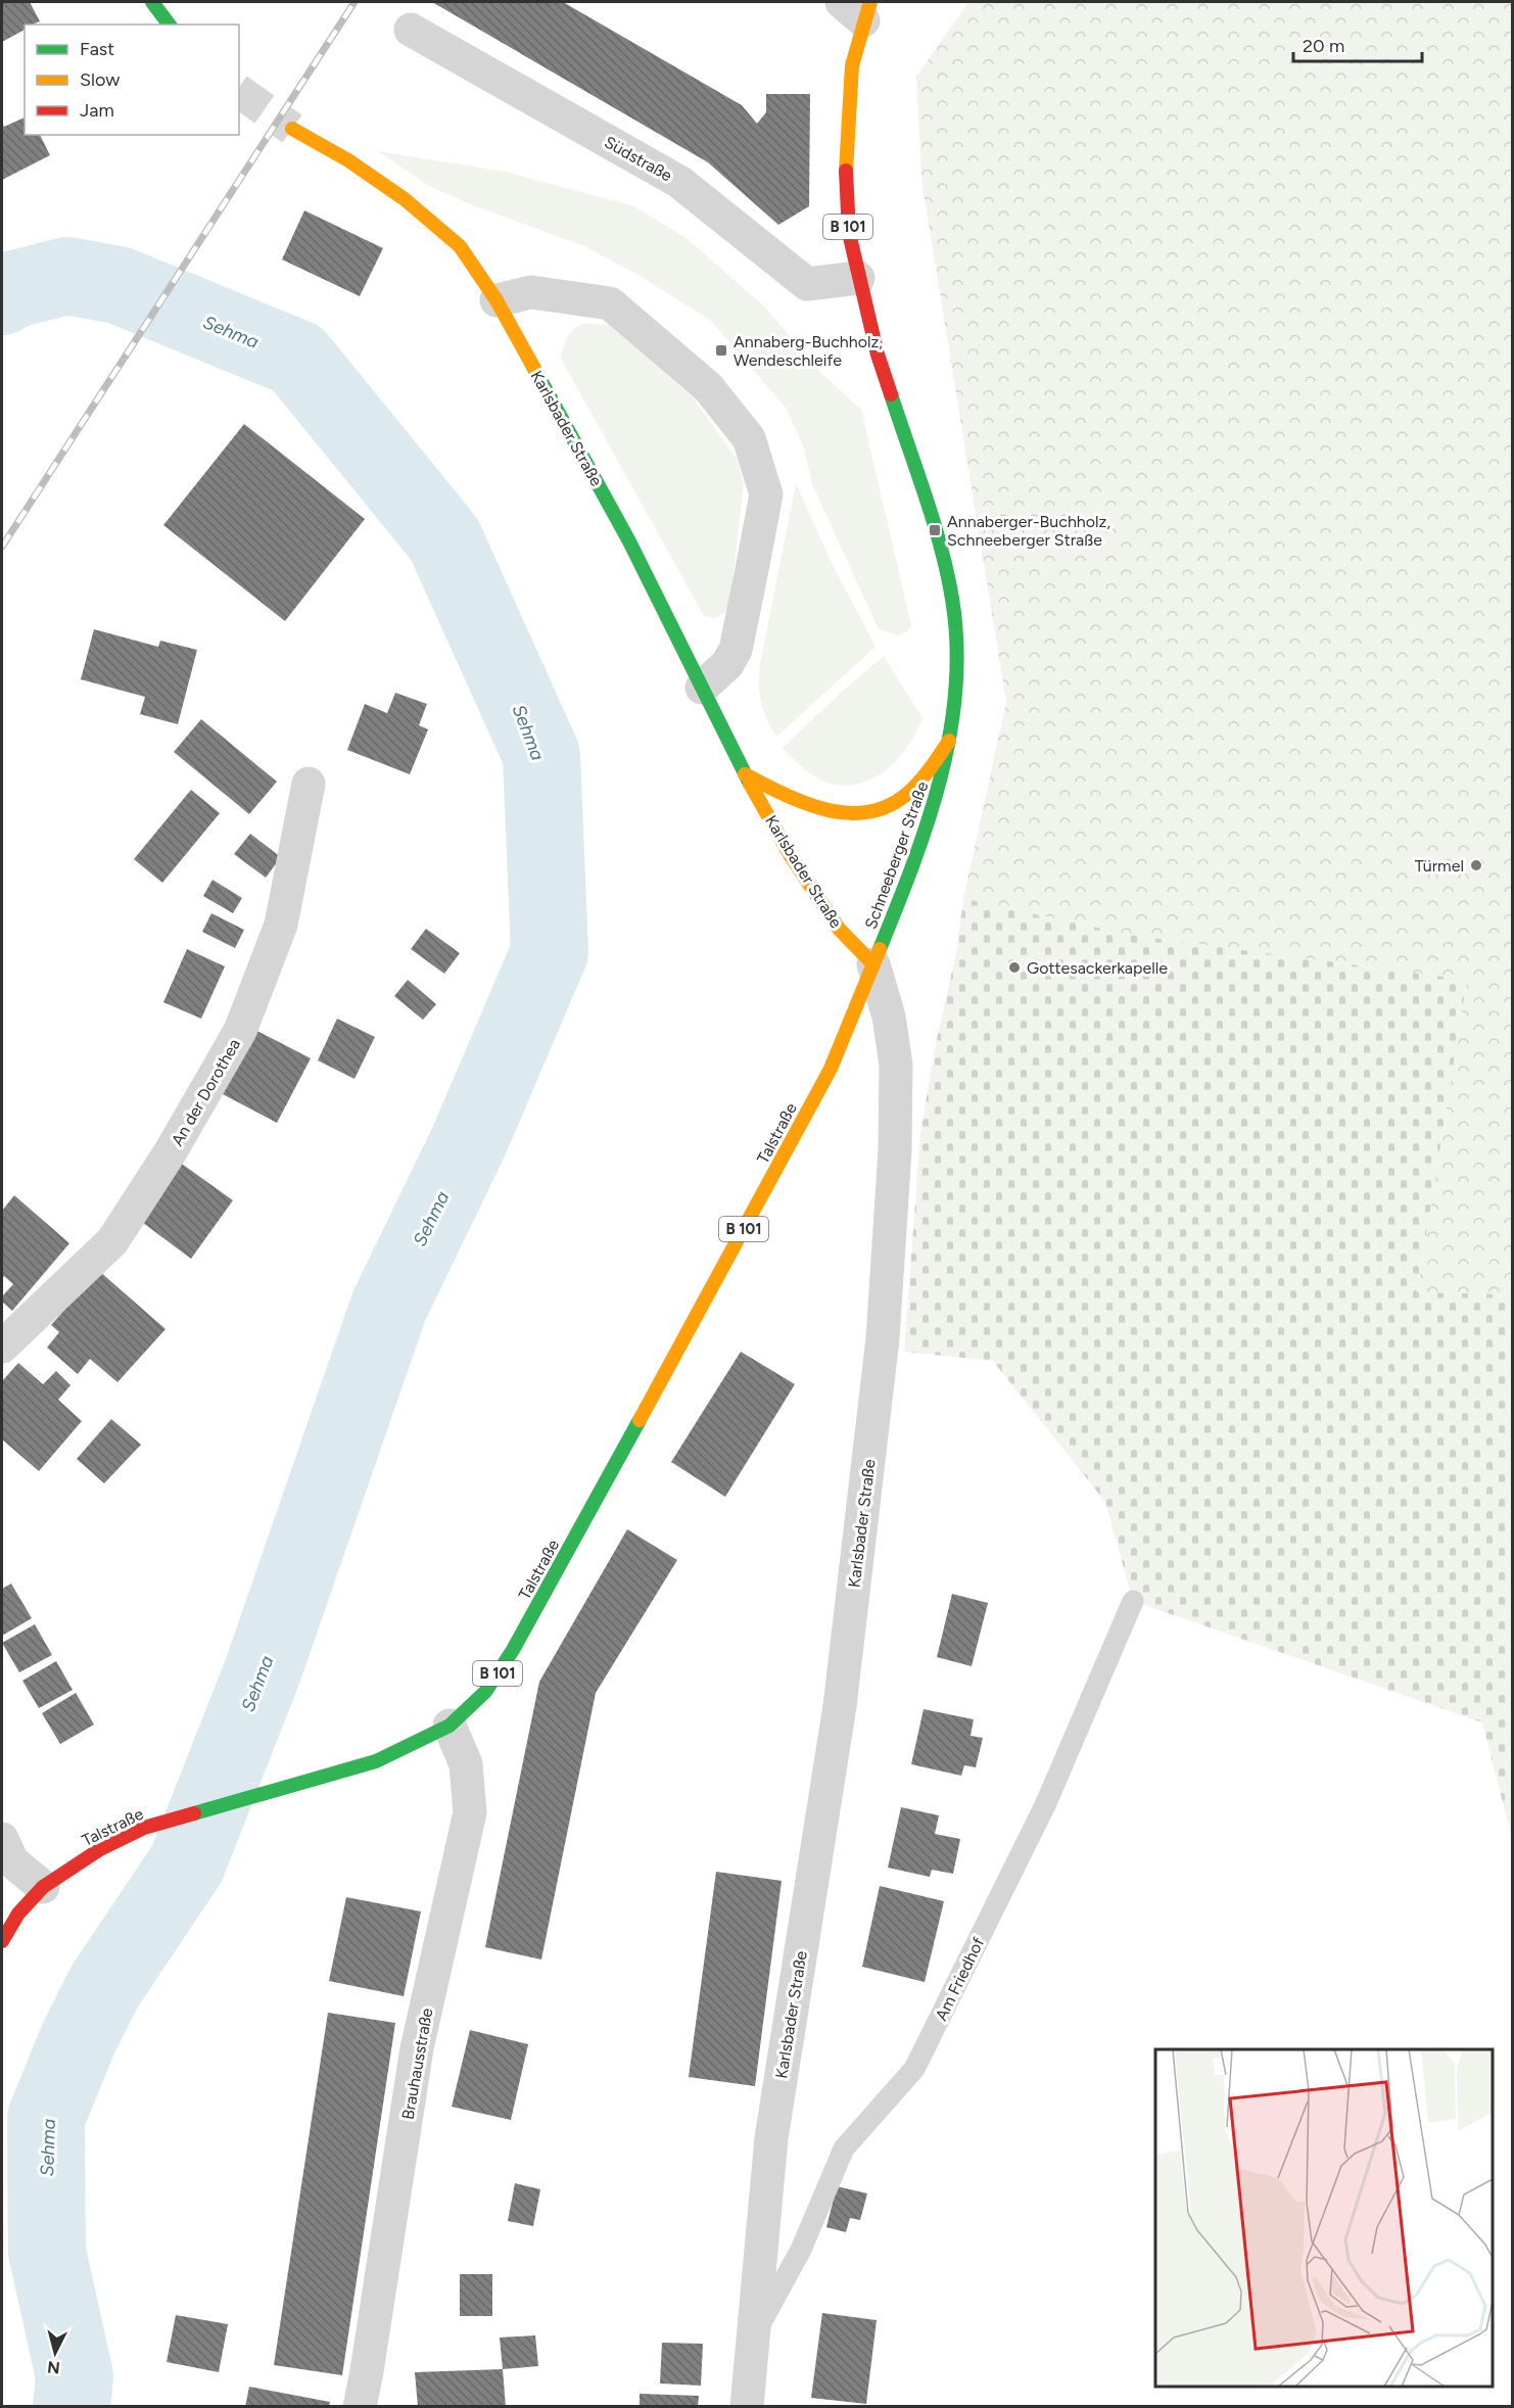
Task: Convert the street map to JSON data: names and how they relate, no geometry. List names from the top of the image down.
{
  "streets": {
    "main road": [
      "B 101",
      "Karlsbader Straße",
      "Schneeberger Straße",
      "Talstraße"
    ],
    "street": ["Südstraße", "An der Dorothea", "Brauhausstraße"],
    "lane": ["Am Friedhof"]
  },
  "crossings": [
    ["Südstraße", "Schneeberger Straße"],
    ["B 101", "Karlsbader Straße"],
    ["B 101", "Schneeberger Straße"],
    ["Karlsbader Straße", "Schneeberger Straße"],
    ["Karlsbader Straße", "Talstraße"],
    ["Karlsbader Straße", "Am Friedhof"],
    ["Schneeberger Straße", "Talstraße"],
    ["Talstraße", "Brauhausstraße"]
  ],
  "water": ["Sehma"],
  "places": {
    "transit": ["Annaberg-Buchholz, Wendeschleife", "Annaberger-Buchholz, Schneeberger Straße"],
    "other": ["Türmel", "Gottesackerkapelle"]
  },
  "legend": ["Fast", "Slow", "Jam"],
  "scale_bar": "20 m",
  "north": "bottom"
}
